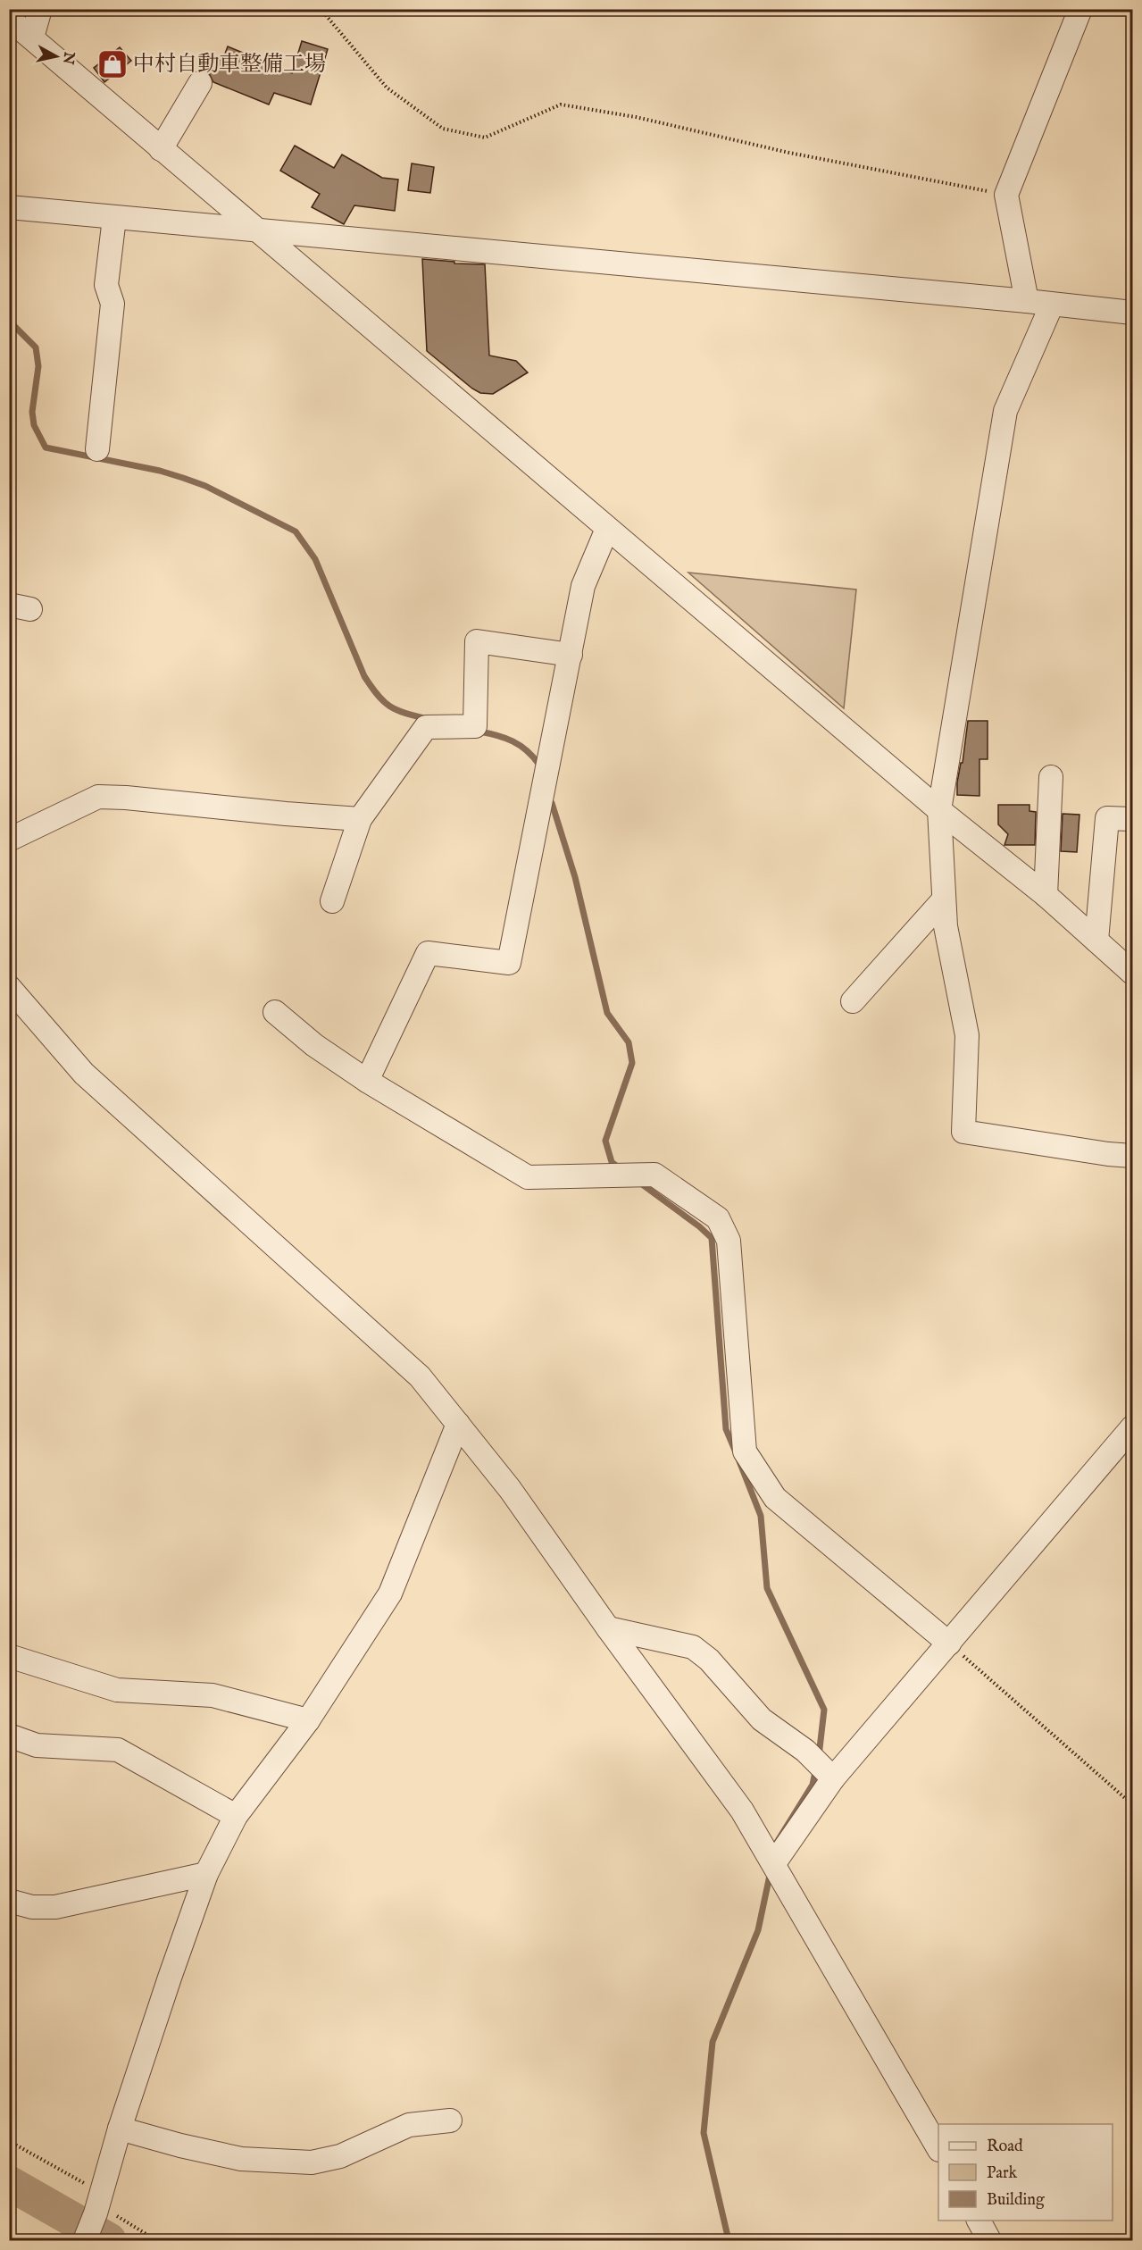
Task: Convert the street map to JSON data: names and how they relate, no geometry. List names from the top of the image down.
{
  "places": {
    "shop": ["中村自動車整備工場"]
  },
  "legend": ["Road", "Park", "Building"],
  "north": "right"
}
